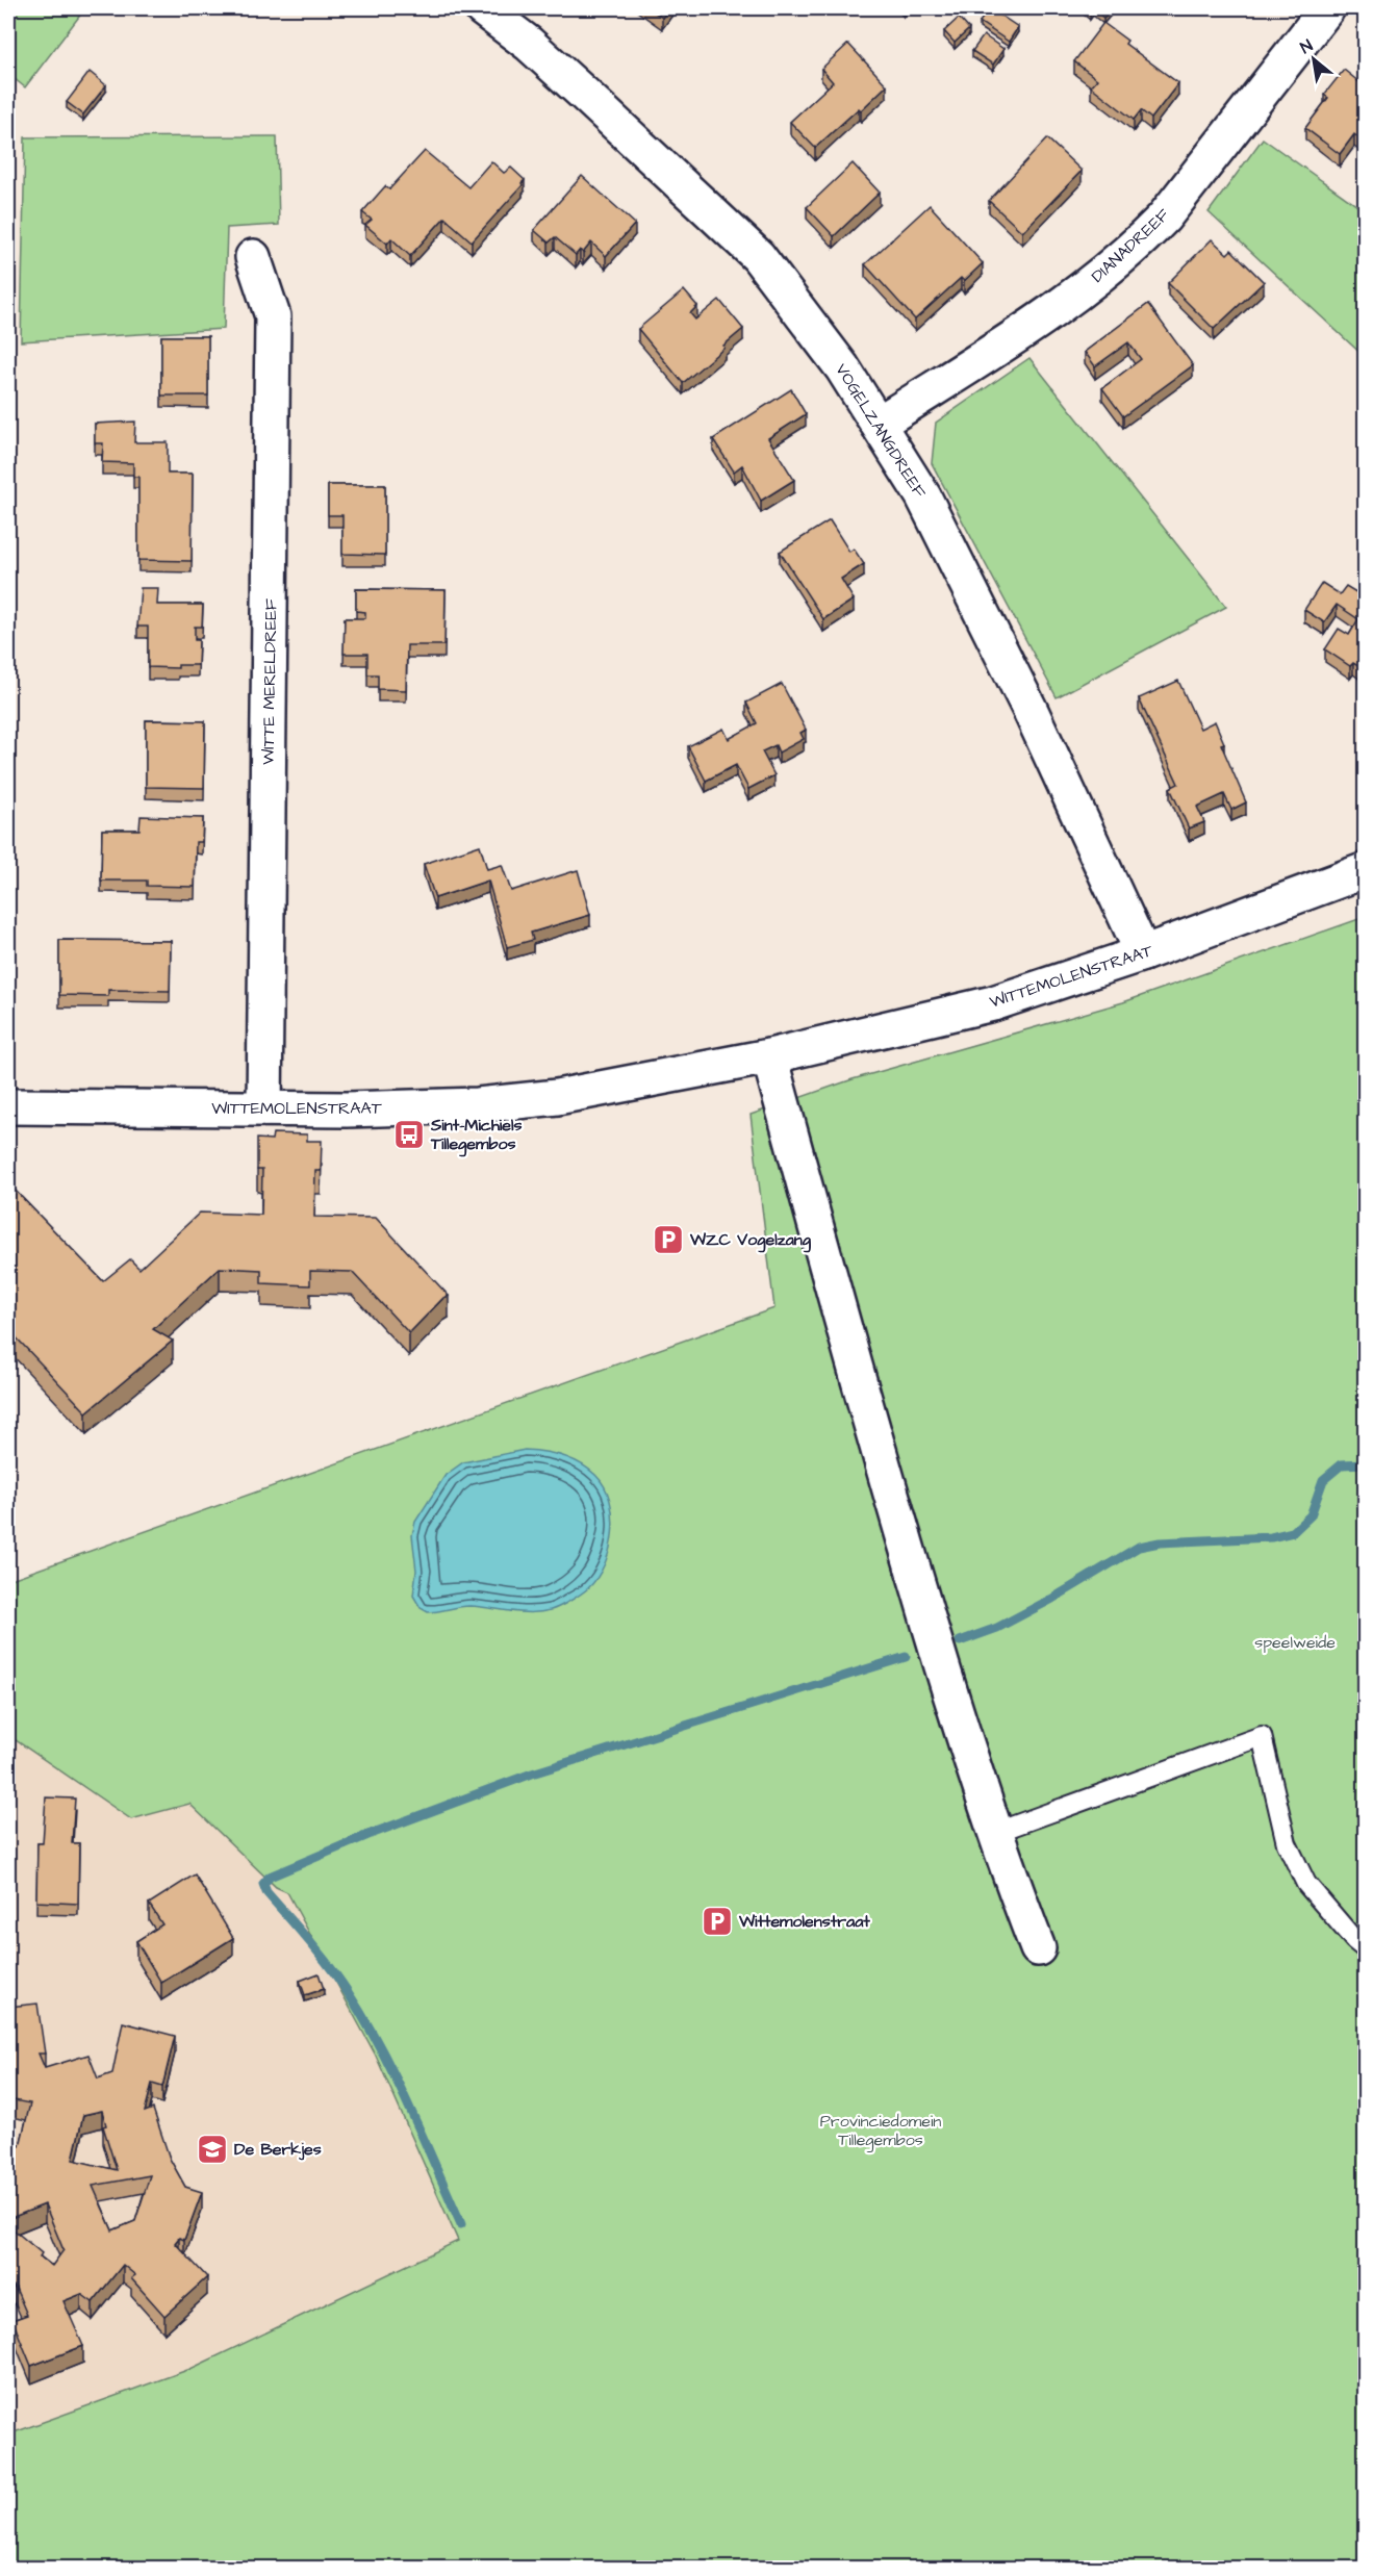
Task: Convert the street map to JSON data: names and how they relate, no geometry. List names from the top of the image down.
{
  "streets": {
    "street": [
      "DIANADREEF",
      "VOGELZANGDREEF",
      "WITTE MERELDREEF",
      "WITTEMOLENSTRAAT"
    ]
  },
  "crossings": [
    ["DIANADREEF", "VOGELZANGDREEF"],
    ["VOGELZANGDREEF", "WITTEMOLENSTRAAT"],
    ["WITTE MERELDREEF", "WITTEMOLENSTRAAT"]
  ],
  "parks": ["speelweide", "Provinciedomein Tillegembos"],
  "places": {
    "bus stop": ["Sint-Michiels Tillegembos"],
    "parking": ["WZC Vogelzang", "Wittemolenstraat"],
    "school or university": ["De Berkjes"]
  },
  "north": "top left"
}
